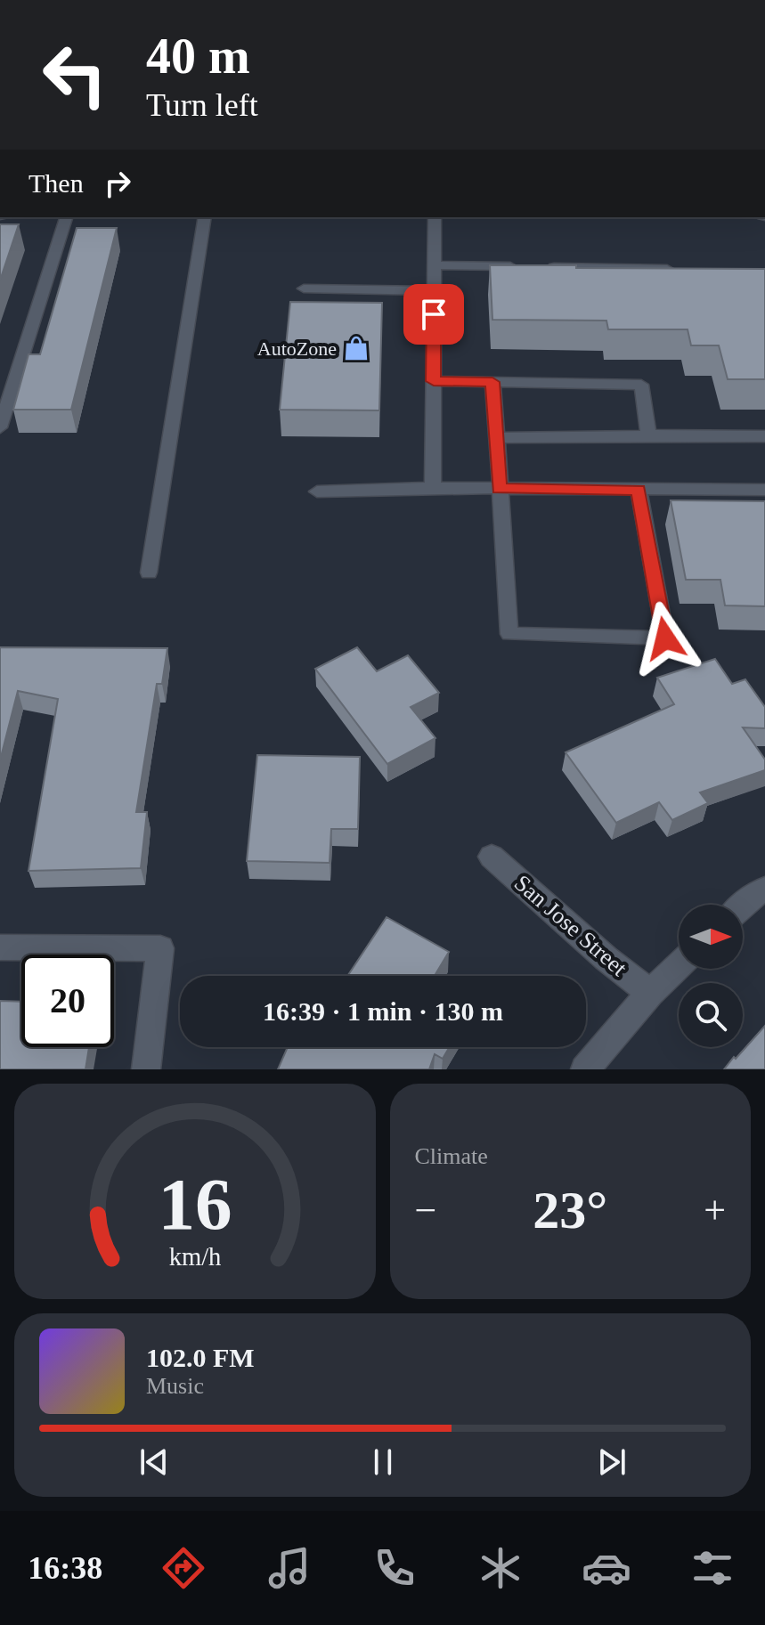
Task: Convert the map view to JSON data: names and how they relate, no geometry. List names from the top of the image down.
{
  "streets": {
    "street": ["San Jose Street"]
  },
  "places": {
    "shop": ["AutoZone"]
  },
  "north": "right",
  "page": {
    "turn": ["40 m", "Turn left"],
    "then": "Then",
    "limit": "20",
    "trip": "16:39 · 1 min · 130 m",
    "tile": "Climate",
    "heat": ["−", "23°", "+"],
    "song": ["102.0 FM", "Music"],
    "tabs": "16:38",
    "gauge": ["16", "km/h"]
  }
}
